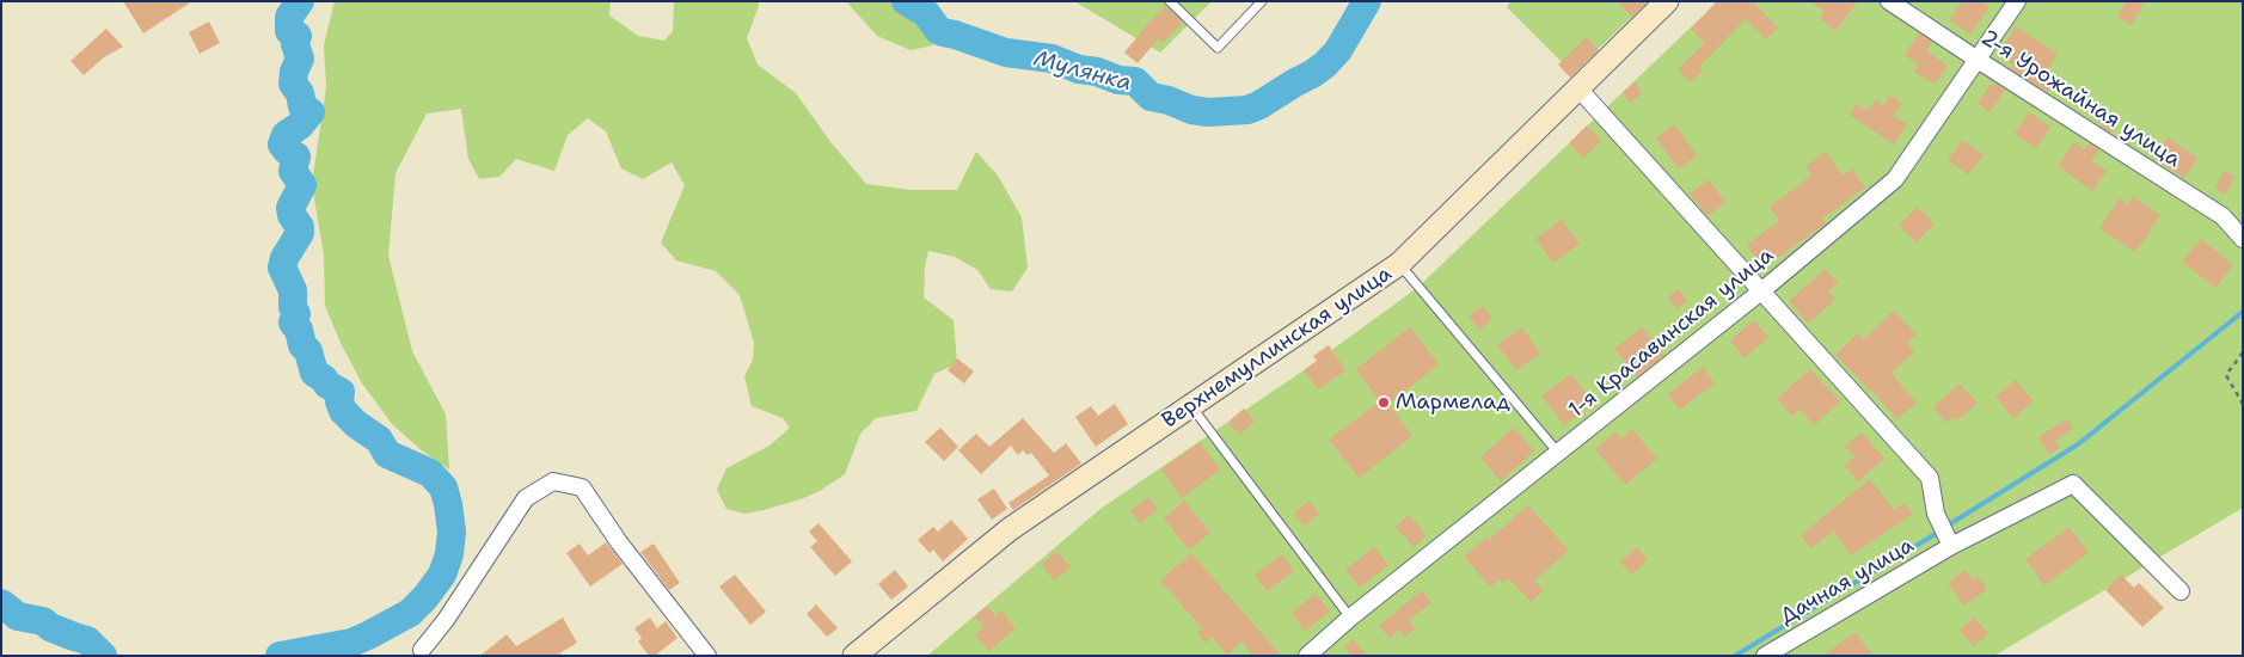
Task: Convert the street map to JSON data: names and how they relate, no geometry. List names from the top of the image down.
{
  "streets": {
    "street": [
      "2-я Урожайная улица",
      "1-я Красавинская улица",
      "Верхнемуллинская улица",
      "Дачная улица"
    ]
  },
  "crossings": [
    ["2-я Урожайная улица", "1-я Красавинская улица"]
  ],
  "water": ["Мулянка"],
  "places": ["Мармелад"]
}
